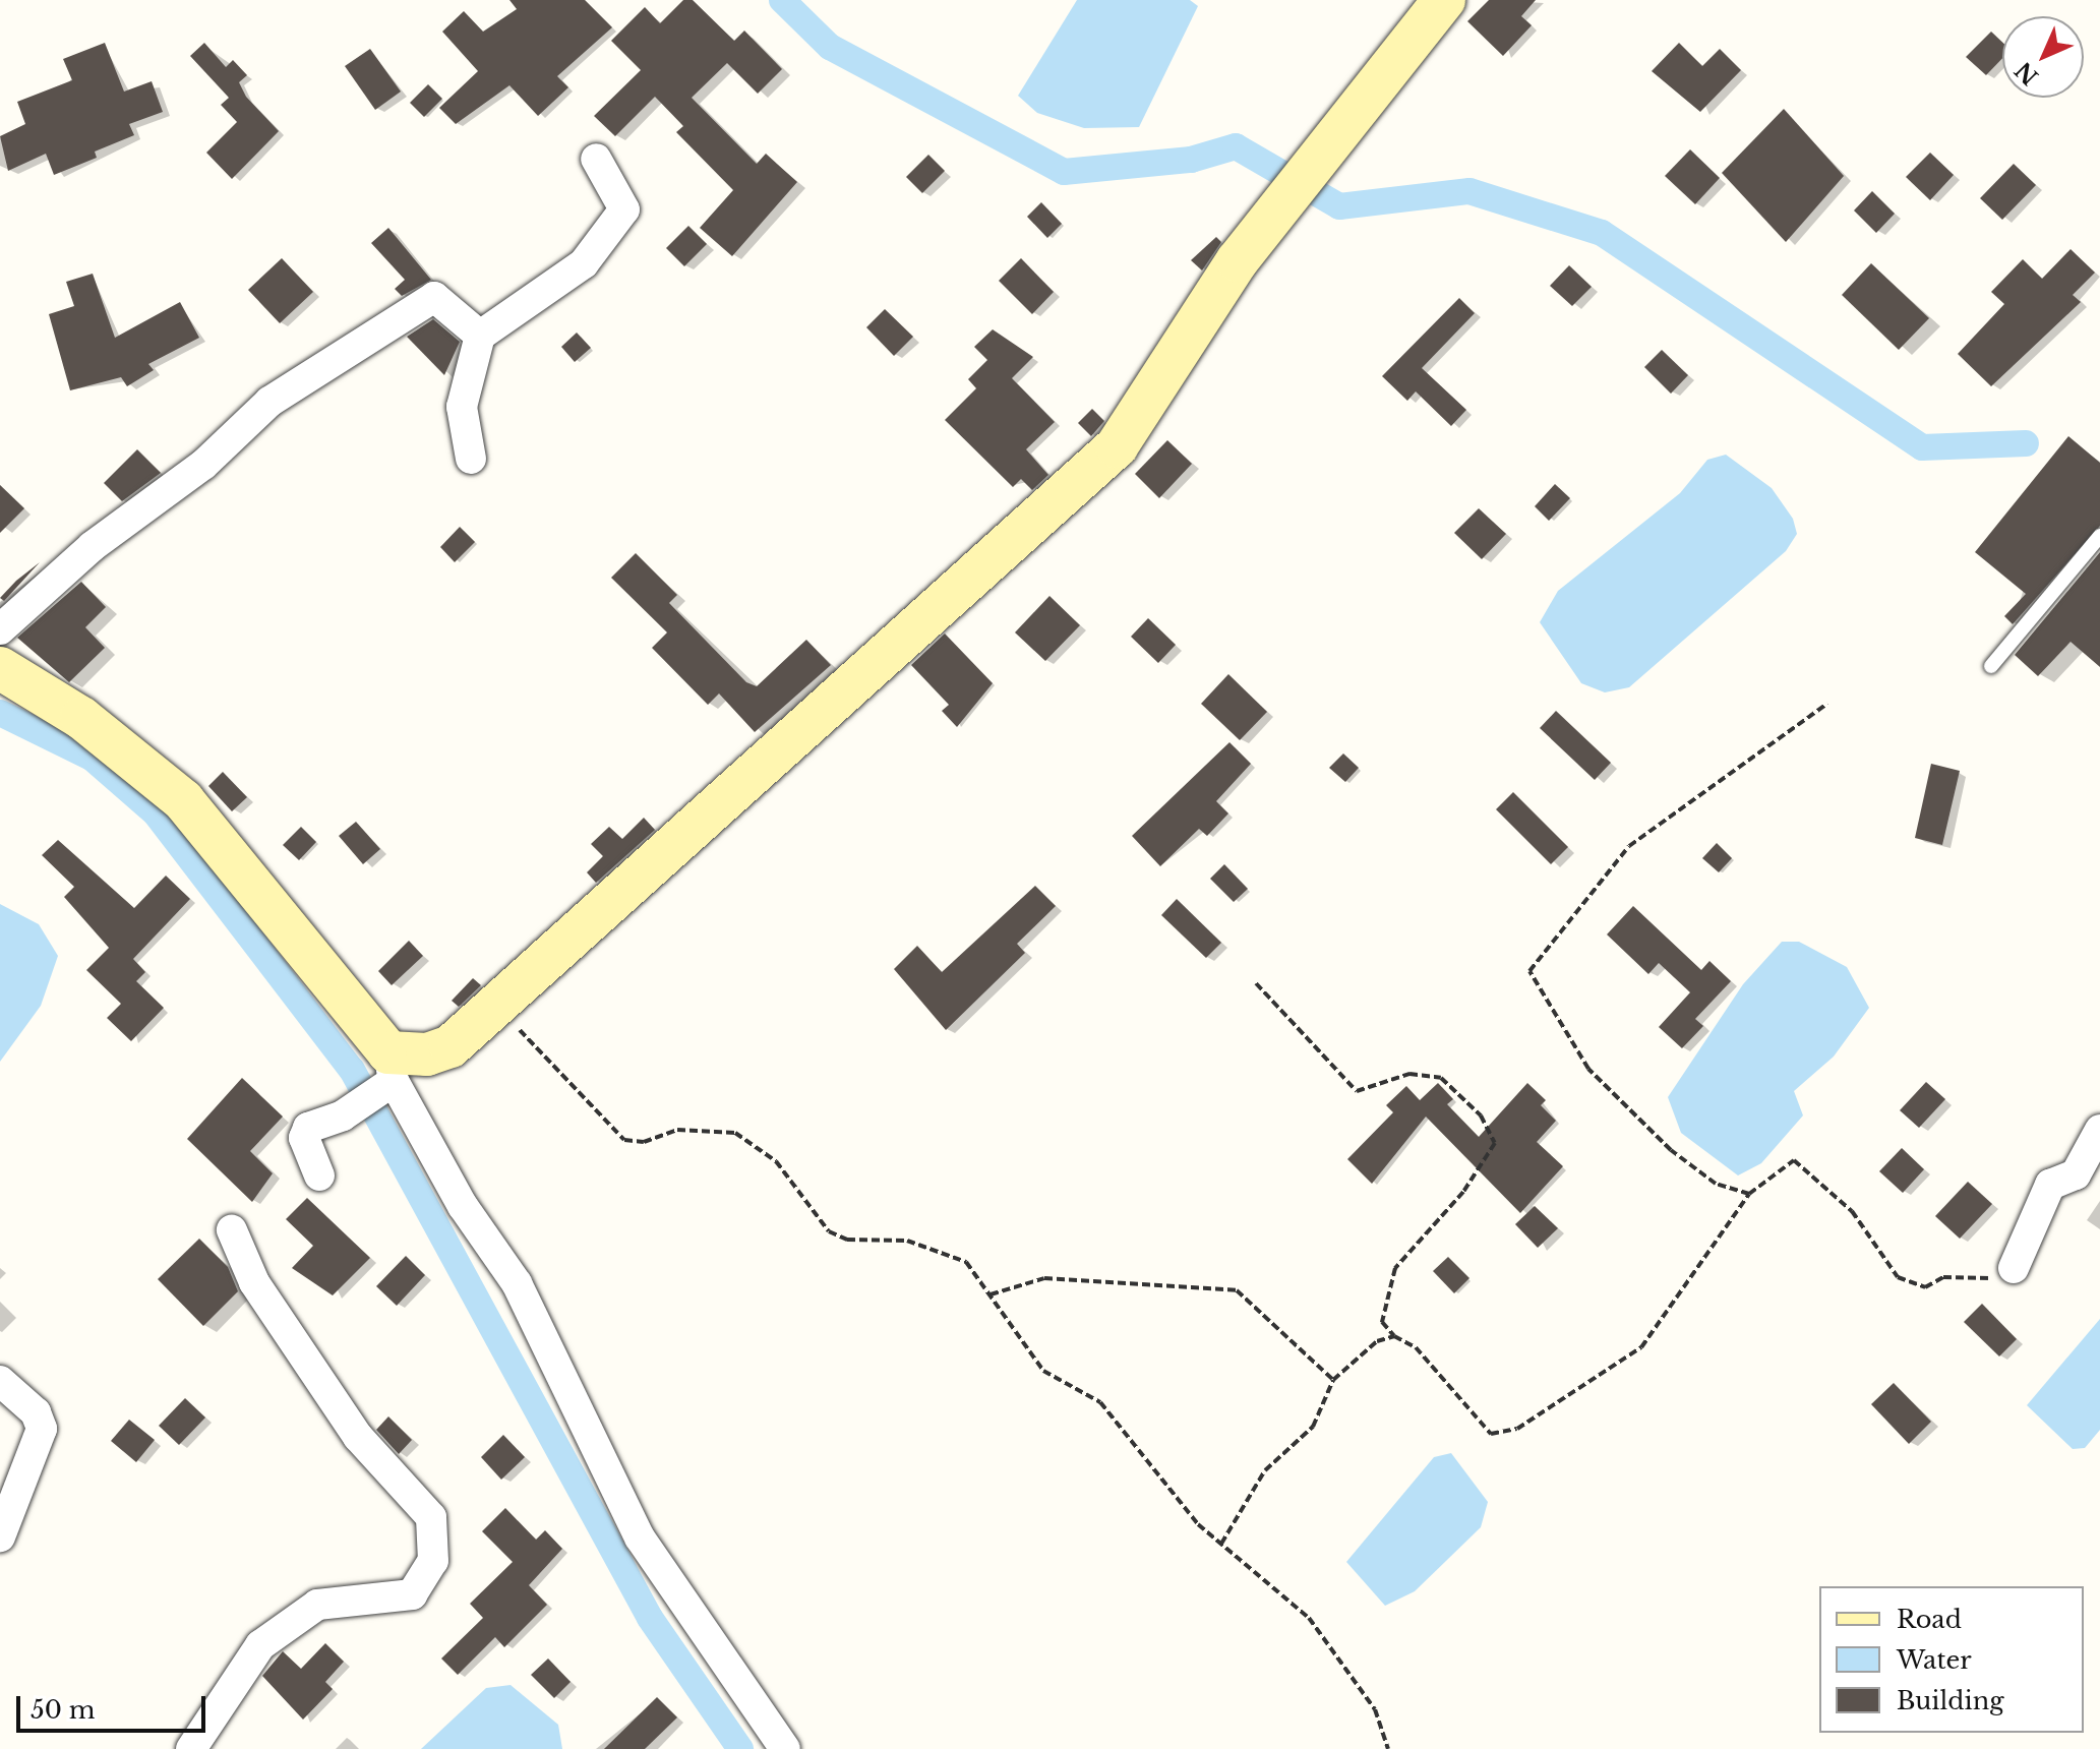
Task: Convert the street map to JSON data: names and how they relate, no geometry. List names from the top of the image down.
{
  "legend": ["Road", "Water", "Building"],
  "scale_bar": "50 m",
  "north": "bottom left"
}
